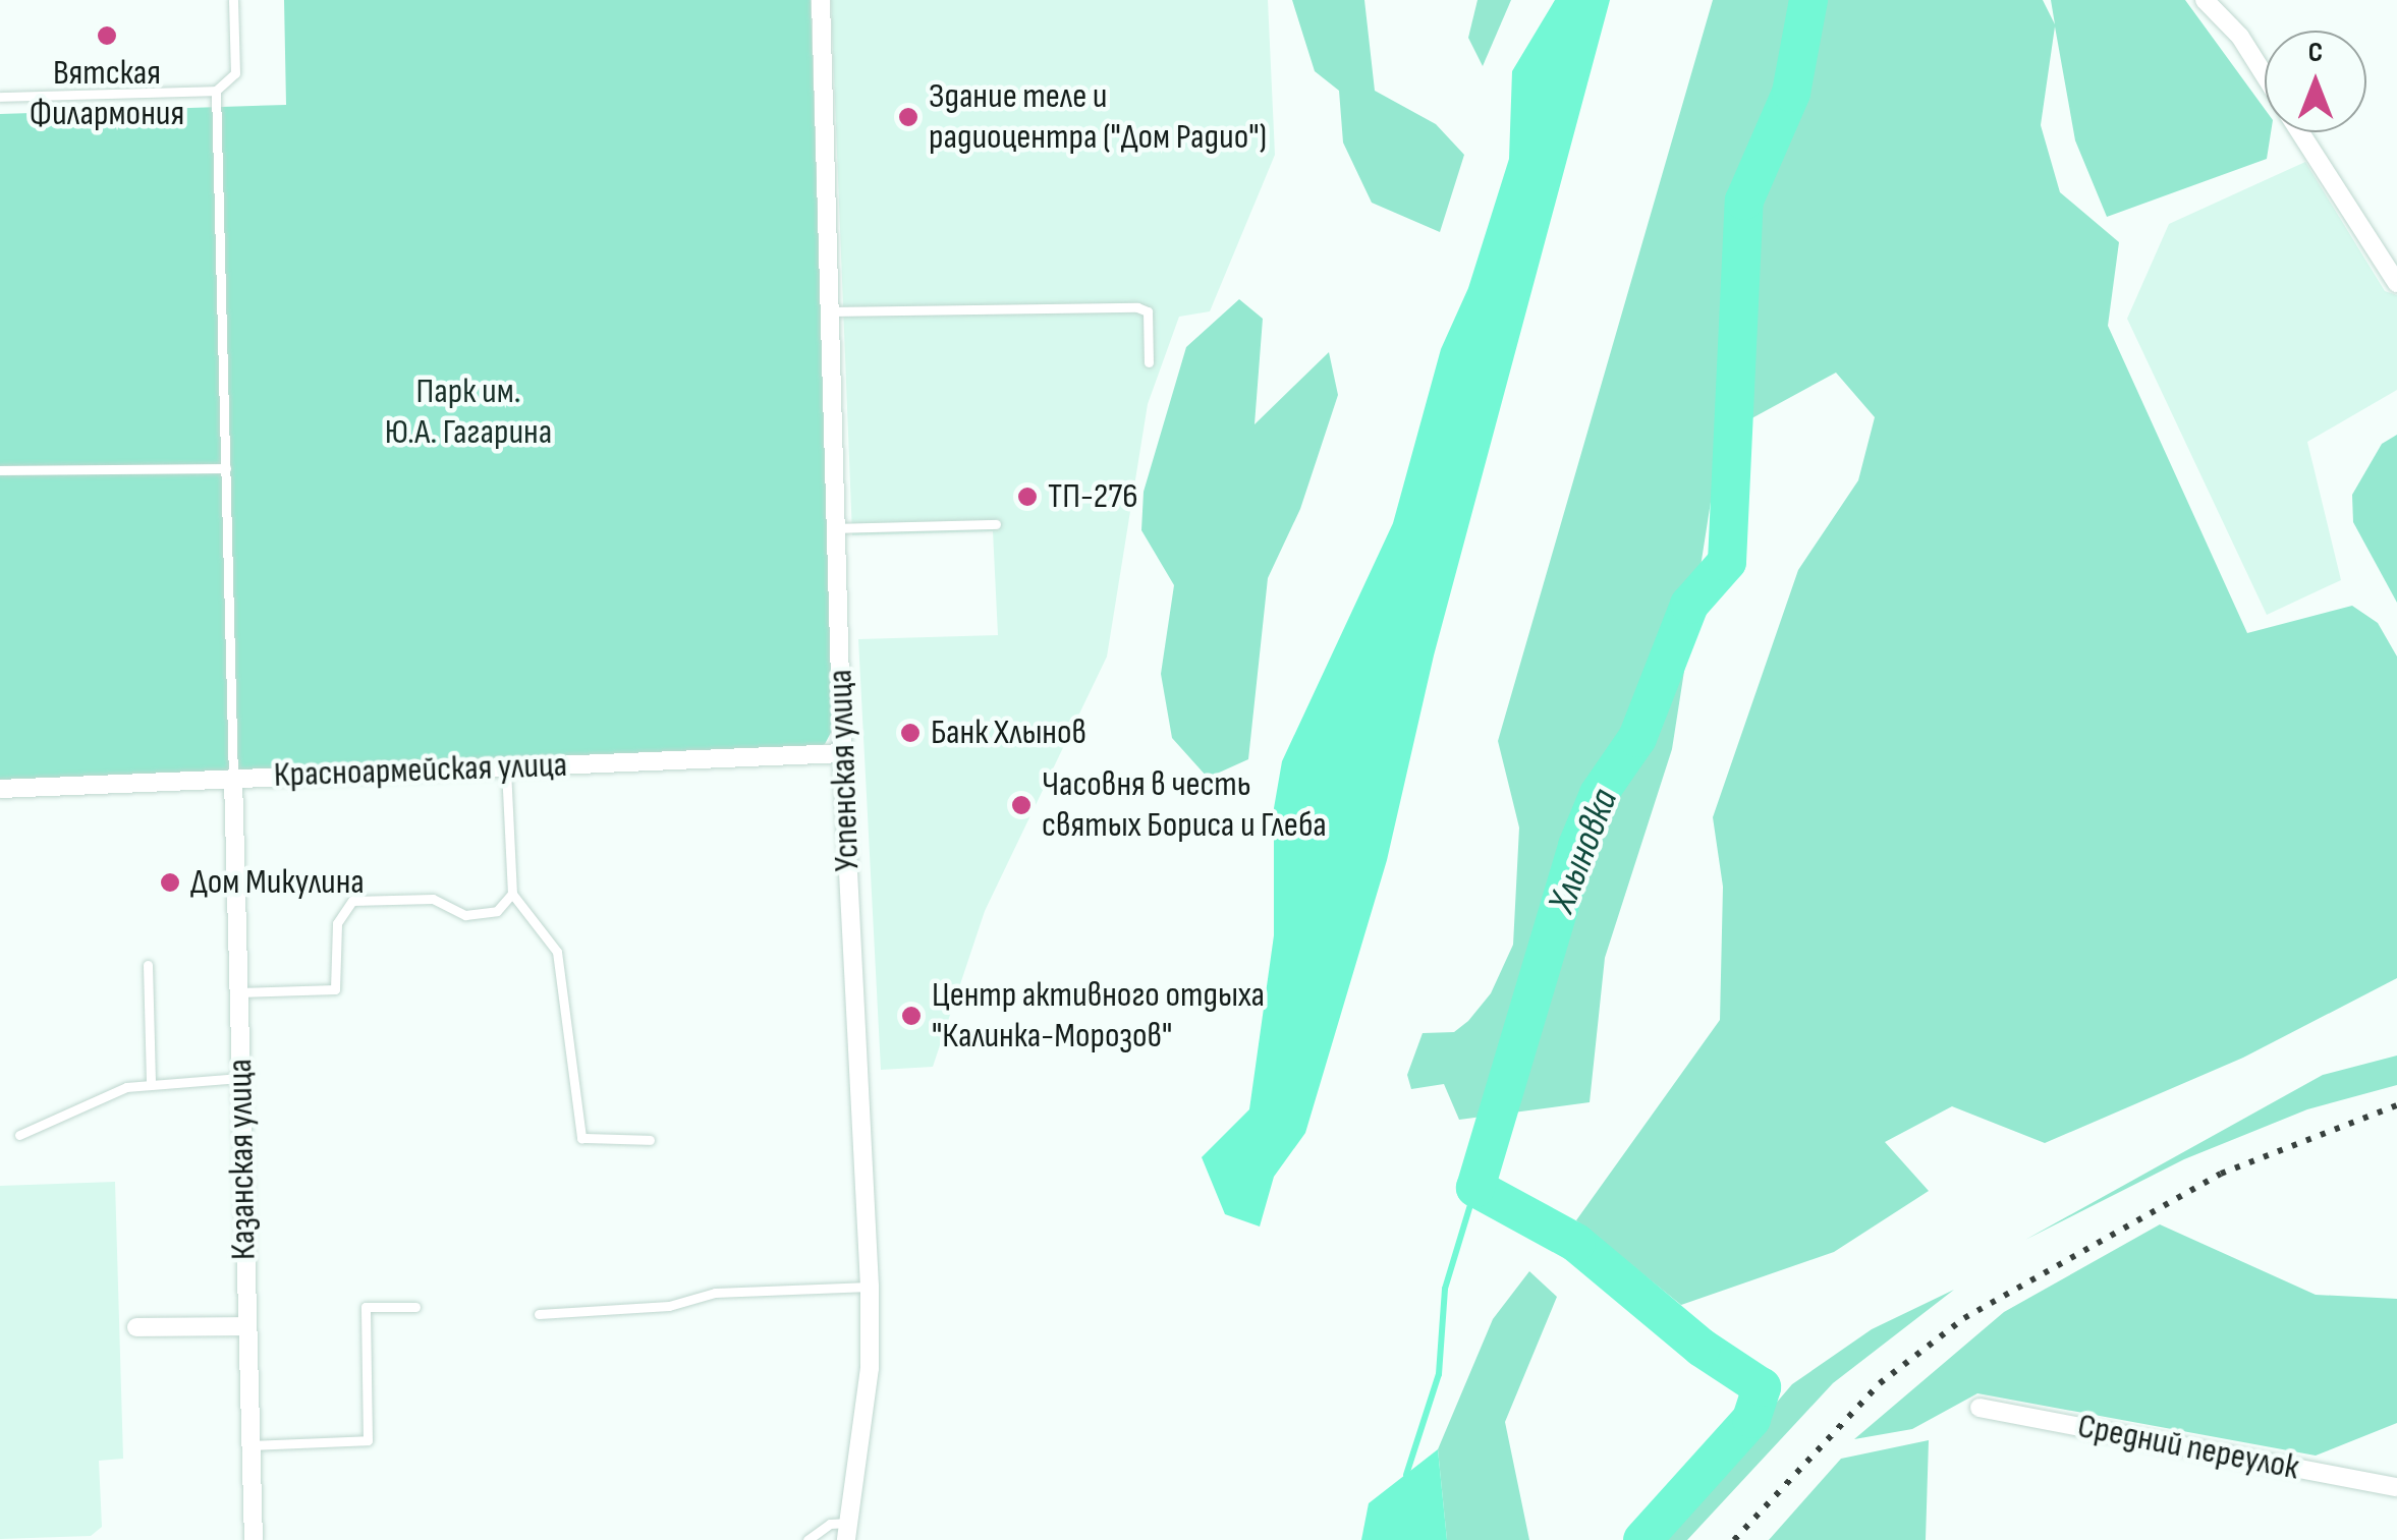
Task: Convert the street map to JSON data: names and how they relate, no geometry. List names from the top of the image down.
{
  "streets": {
    "street": [
      "Красноармейская улица",
      "Успенская улица",
      "Казанская улица",
      "Средний переулок"
    ]
  },
  "crossings": [
    ["Красноармейская улица", "Успенская улица"],
    ["Красноармейская улица", "Казанская улица"]
  ],
  "water": ["Хлыновка"],
  "parks": ["Парк им. Ю.А. Гагарина"],
  "places": [
    "Вятская Филармония",
    "Здание теле и радиоцентра (\"Дом Радио\")",
    "ТП-276",
    "Банк Хлынов",
    "Часовня в честь святых Бориса и Глеба",
    "Дом Микулина",
    "Центр активного отдыха \"Калинка-Морозов\""
  ],
  "north": "top"
}
